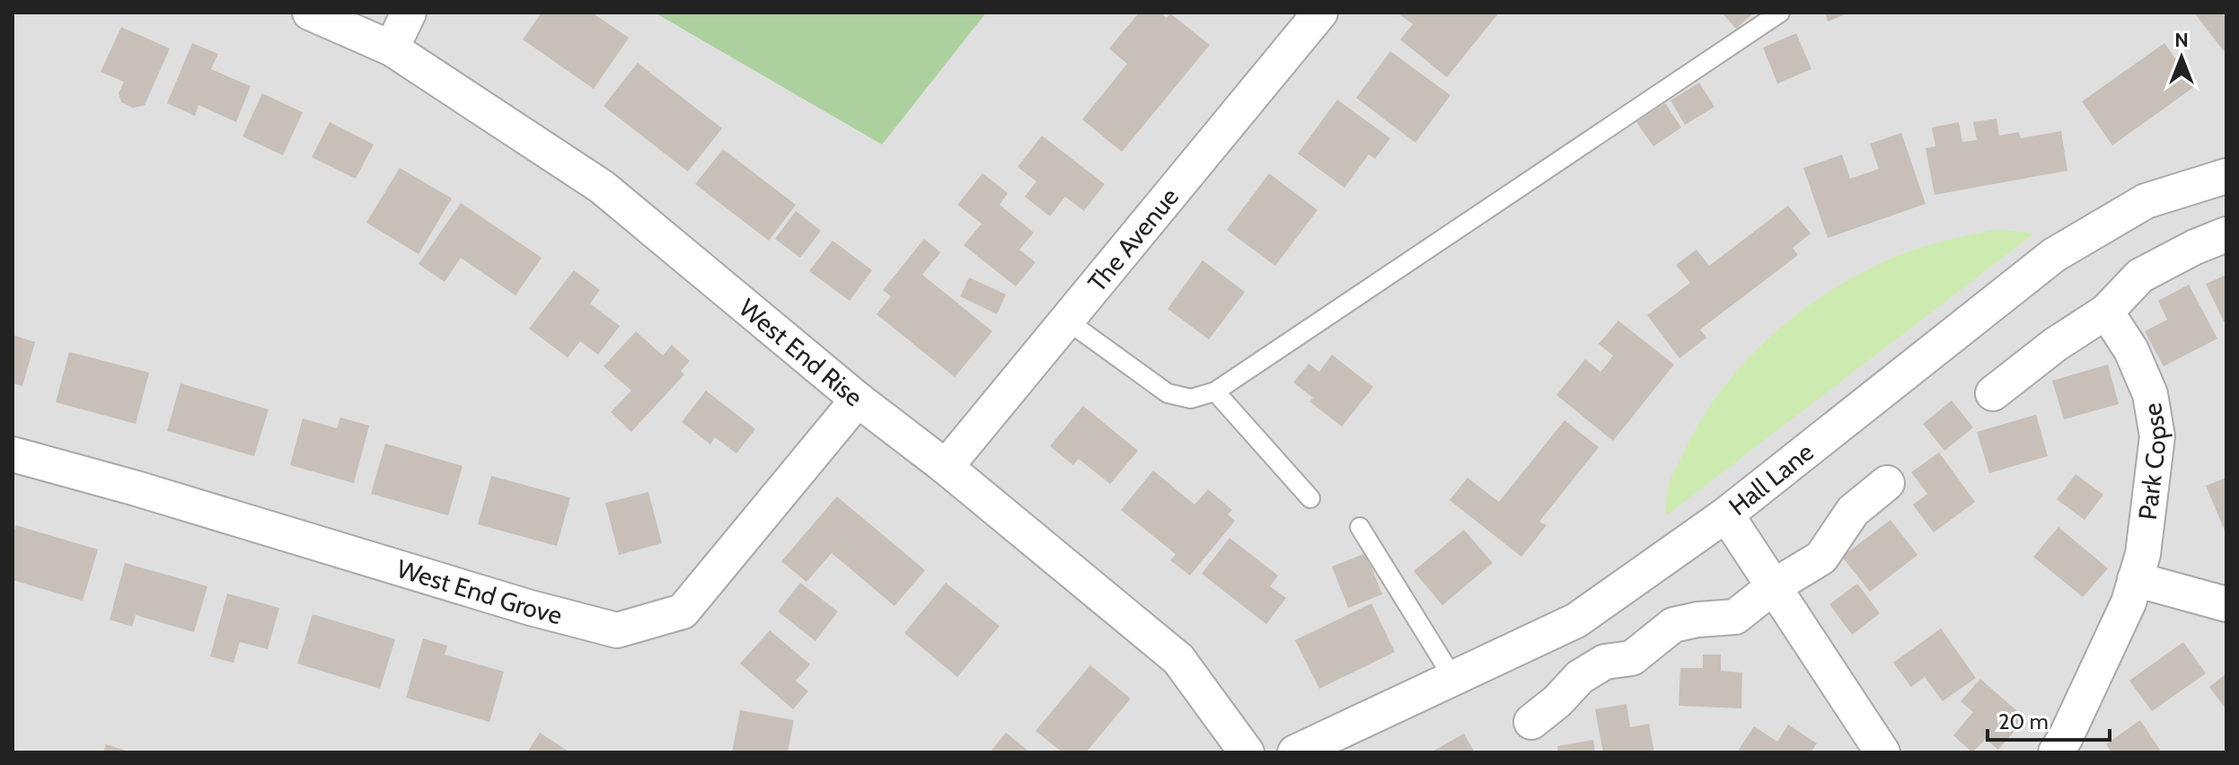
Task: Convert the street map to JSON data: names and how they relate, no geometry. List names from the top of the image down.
{
  "streets": {
    "street": [
      "The Avenue",
      "West End Rise",
      "Park Copse",
      "Hall Lane",
      "West End Grove"
    ]
  },
  "crossings": [
    ["The Avenue", "West End Rise"],
    ["West End Rise", "West End Grove"]
  ],
  "scale_bar": "20 m",
  "north": "top"
}
